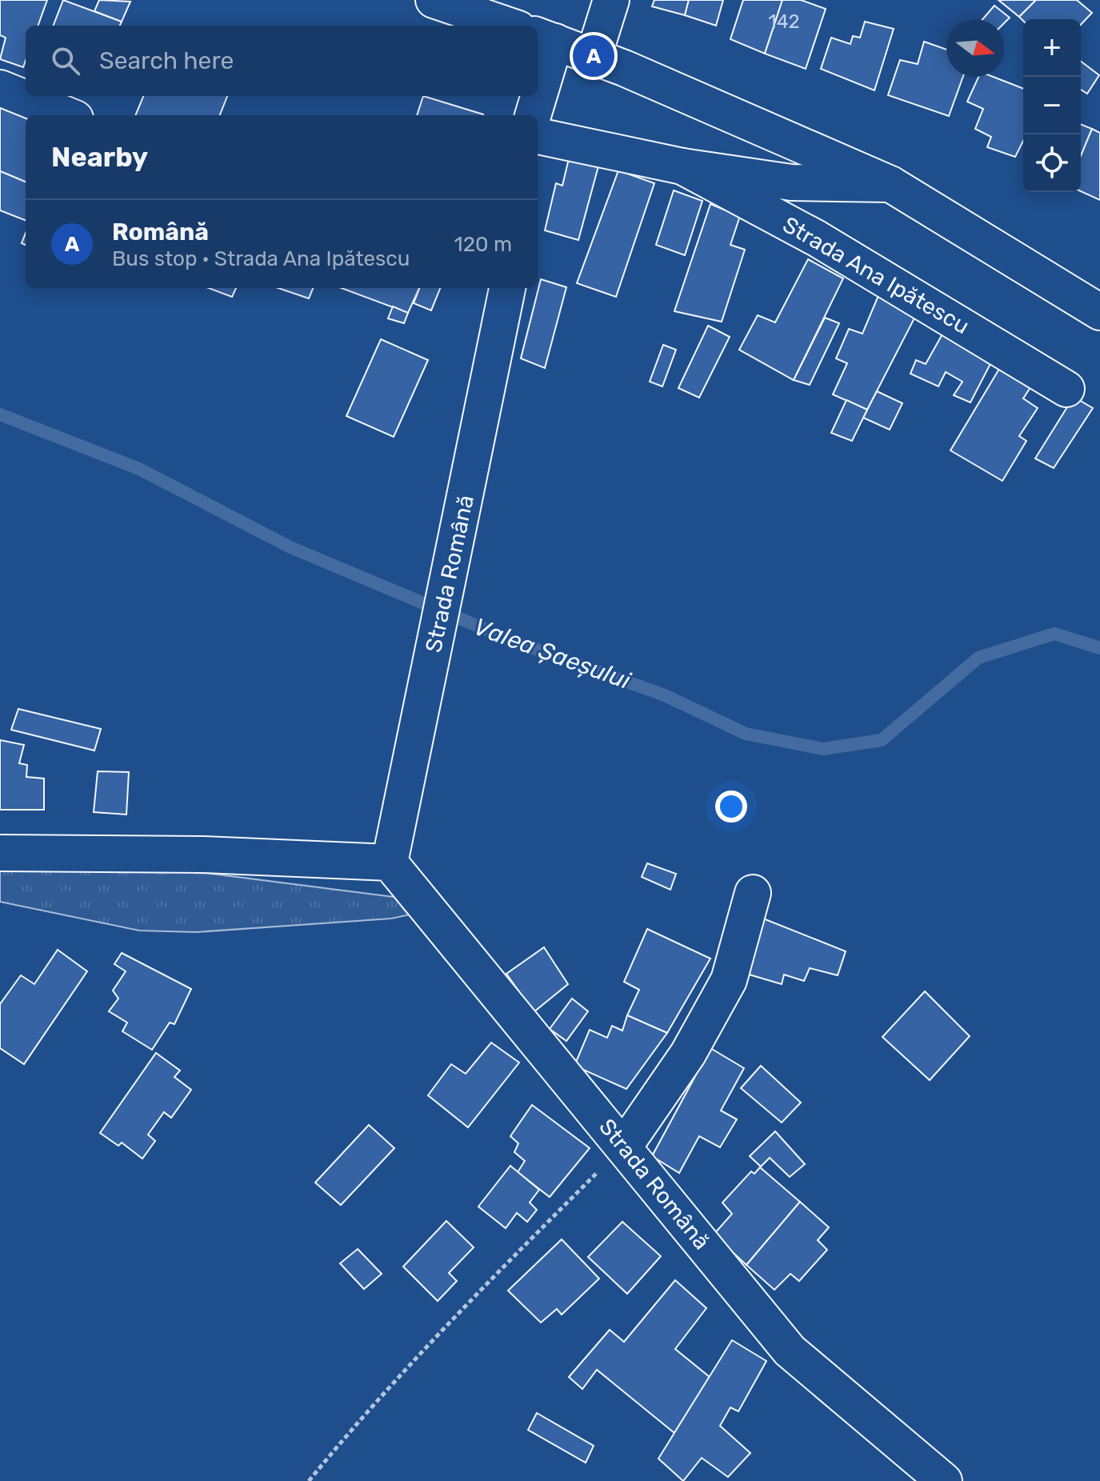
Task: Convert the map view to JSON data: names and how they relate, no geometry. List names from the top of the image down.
{
  "streets": {
    "street": ["Strada Ana Ipătescu", "Strada Română"]
  },
  "water": ["Valea Șaeșului"],
  "house_numbers": ["142"],
  "north": "right",
  "page": {
    "map_buttons": ["+", "−"],
    "search": "Search here",
    "pins": "A",
    "heading": "Nearby",
    "list": [
      {
        "mark": "A",
        "name": "Română",
        "note": "Bus stop · Strada Ana Ipătescu",
        "value": "120 m"
      }
    ]
  }
}
